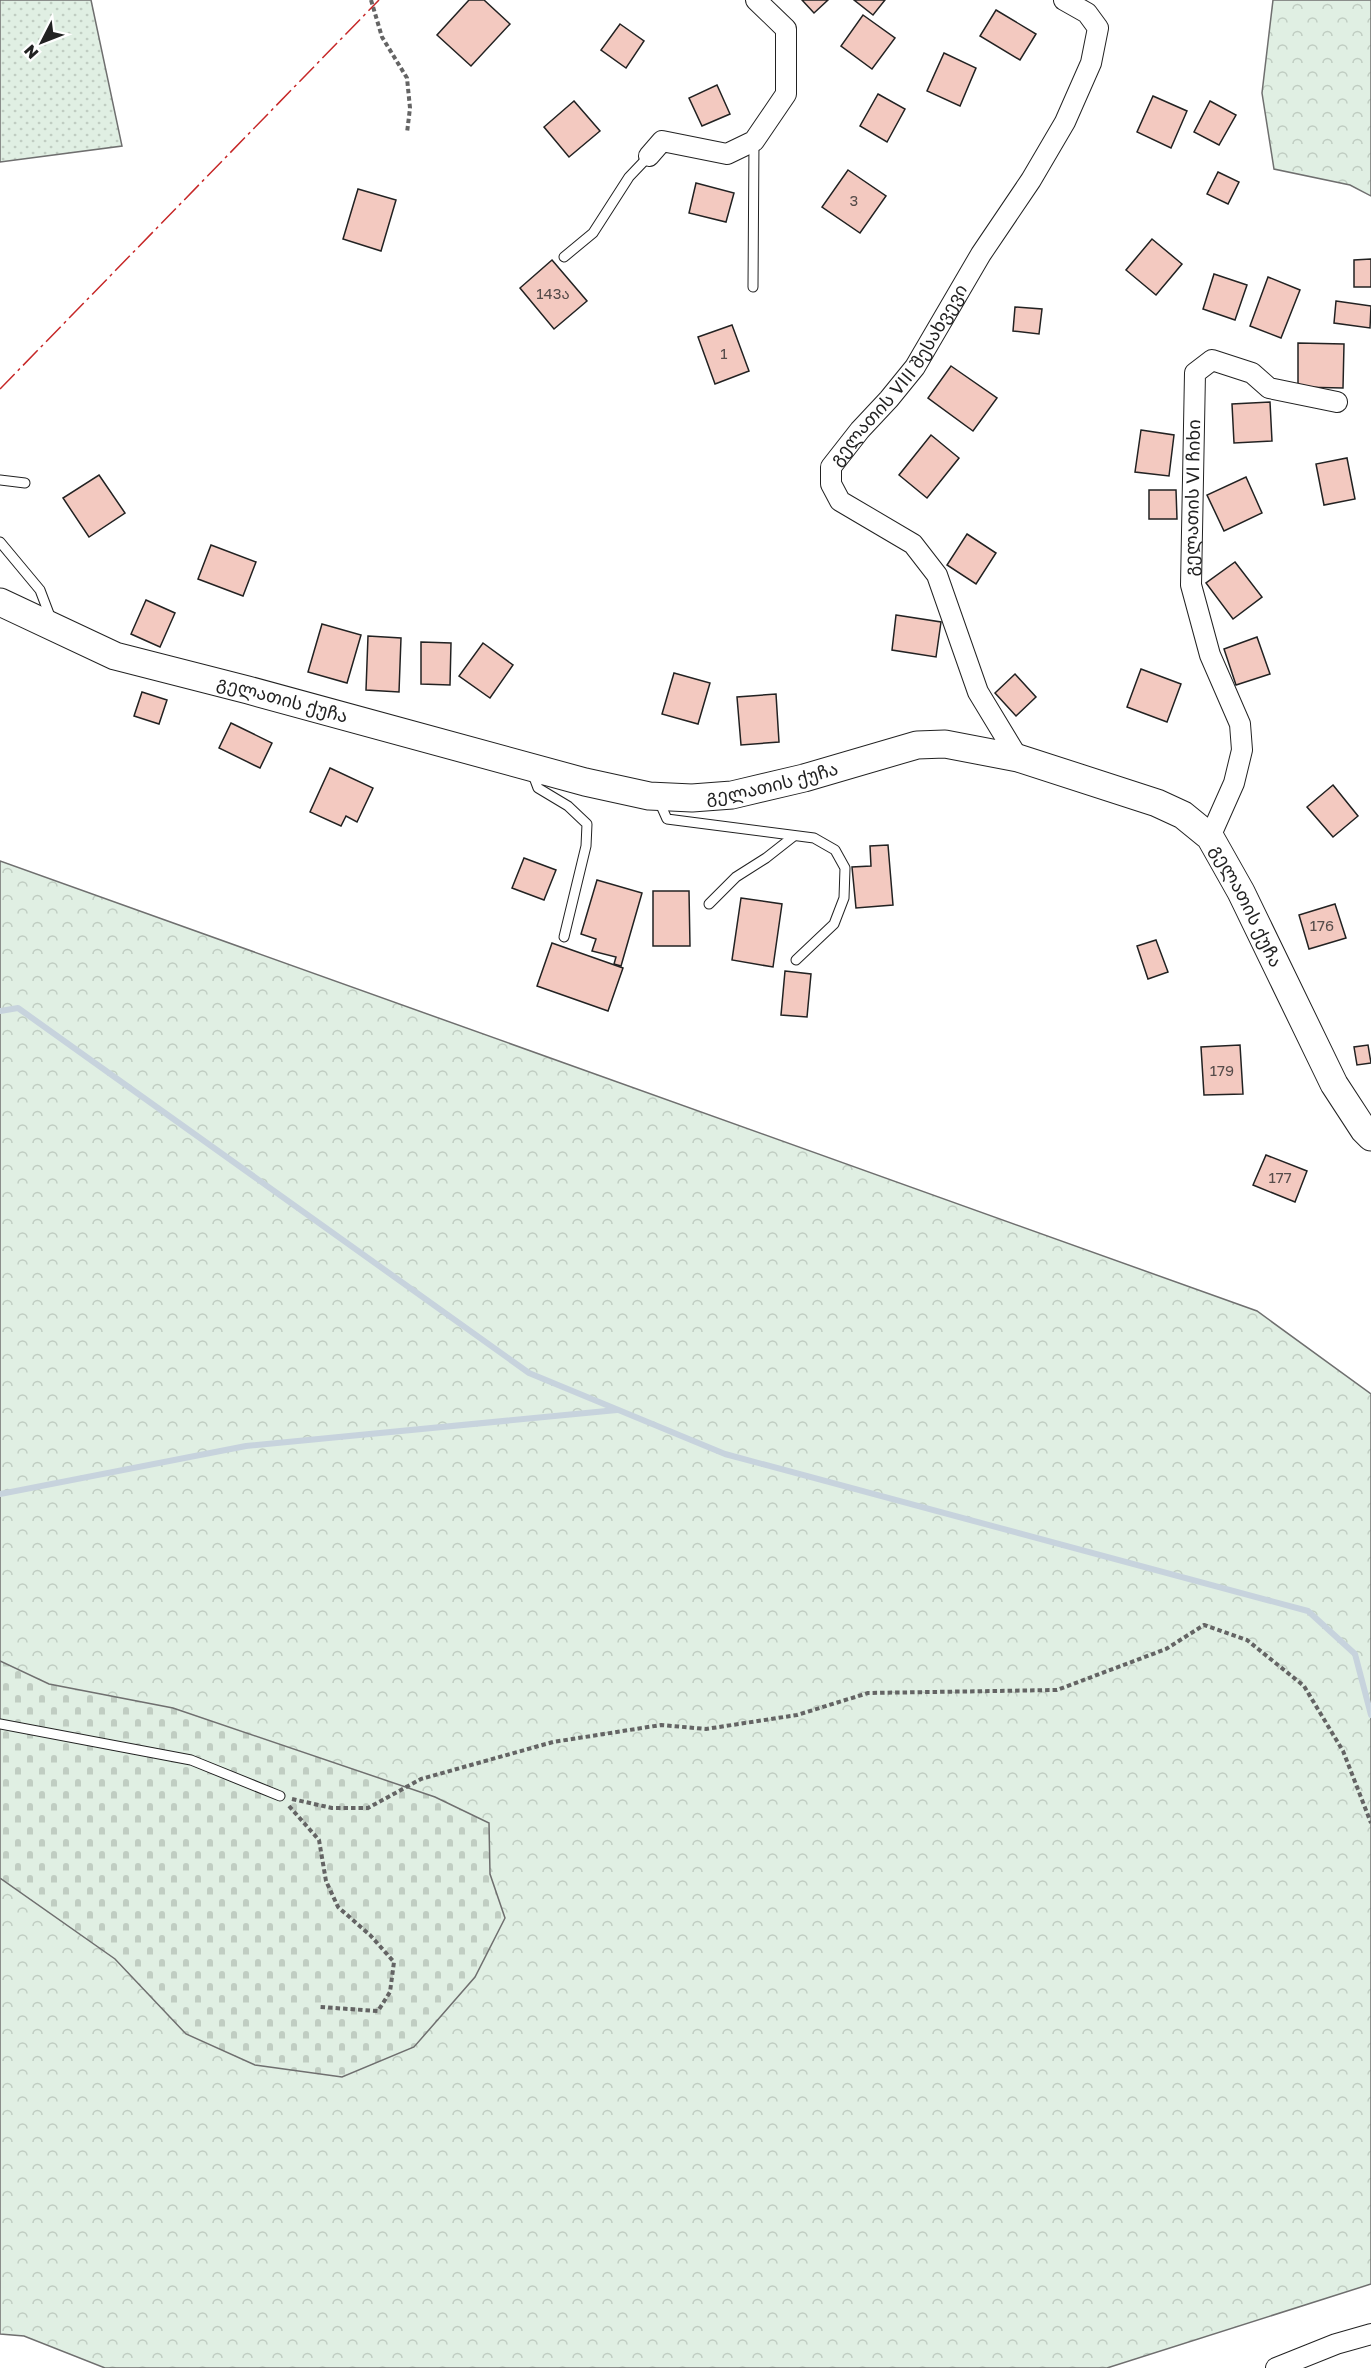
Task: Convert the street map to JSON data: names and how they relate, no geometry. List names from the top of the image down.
{
  "streets": {
    "main road": ["გელათის ქუჩა"],
    "street": ["გელათის VIII შესახვევი", "გელათის VI ჩიხი"]
  },
  "crossings": [
    ["გელათის VIII შესახვევი", "გელათის ქუჩა"],
    ["გელათის VI ჩიხი", "გელათის ქუჩა"]
  ],
  "house_numbers": [
    "3",
    "143ა",
    "1",
    "176",
    "179",
    "177"
  ],
  "north": "bottom left"
}
